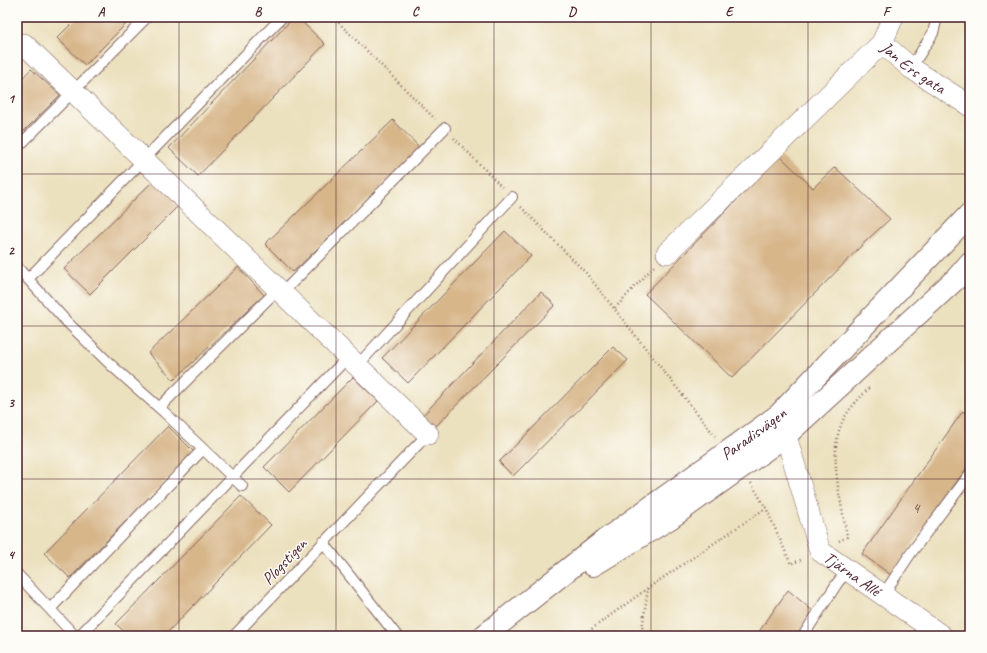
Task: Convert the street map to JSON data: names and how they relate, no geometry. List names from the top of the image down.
{
  "streets": {
    "street": ["Jan Ers gata", "Paradisvägen", "Tjärna Allé"],
    "lane": ["Plogstigen"]
  },
  "crossings": [
    ["Paradisvägen", "Tjärna Allé"]
  ],
  "house_numbers": ["4"],
  "grid": {
    "columns": [
      "A",
      "B",
      "C",
      "D",
      "E",
      "F"
    ],
    "rows": [
      "1",
      "2",
      "3",
      "4"
    ]
  }
}
